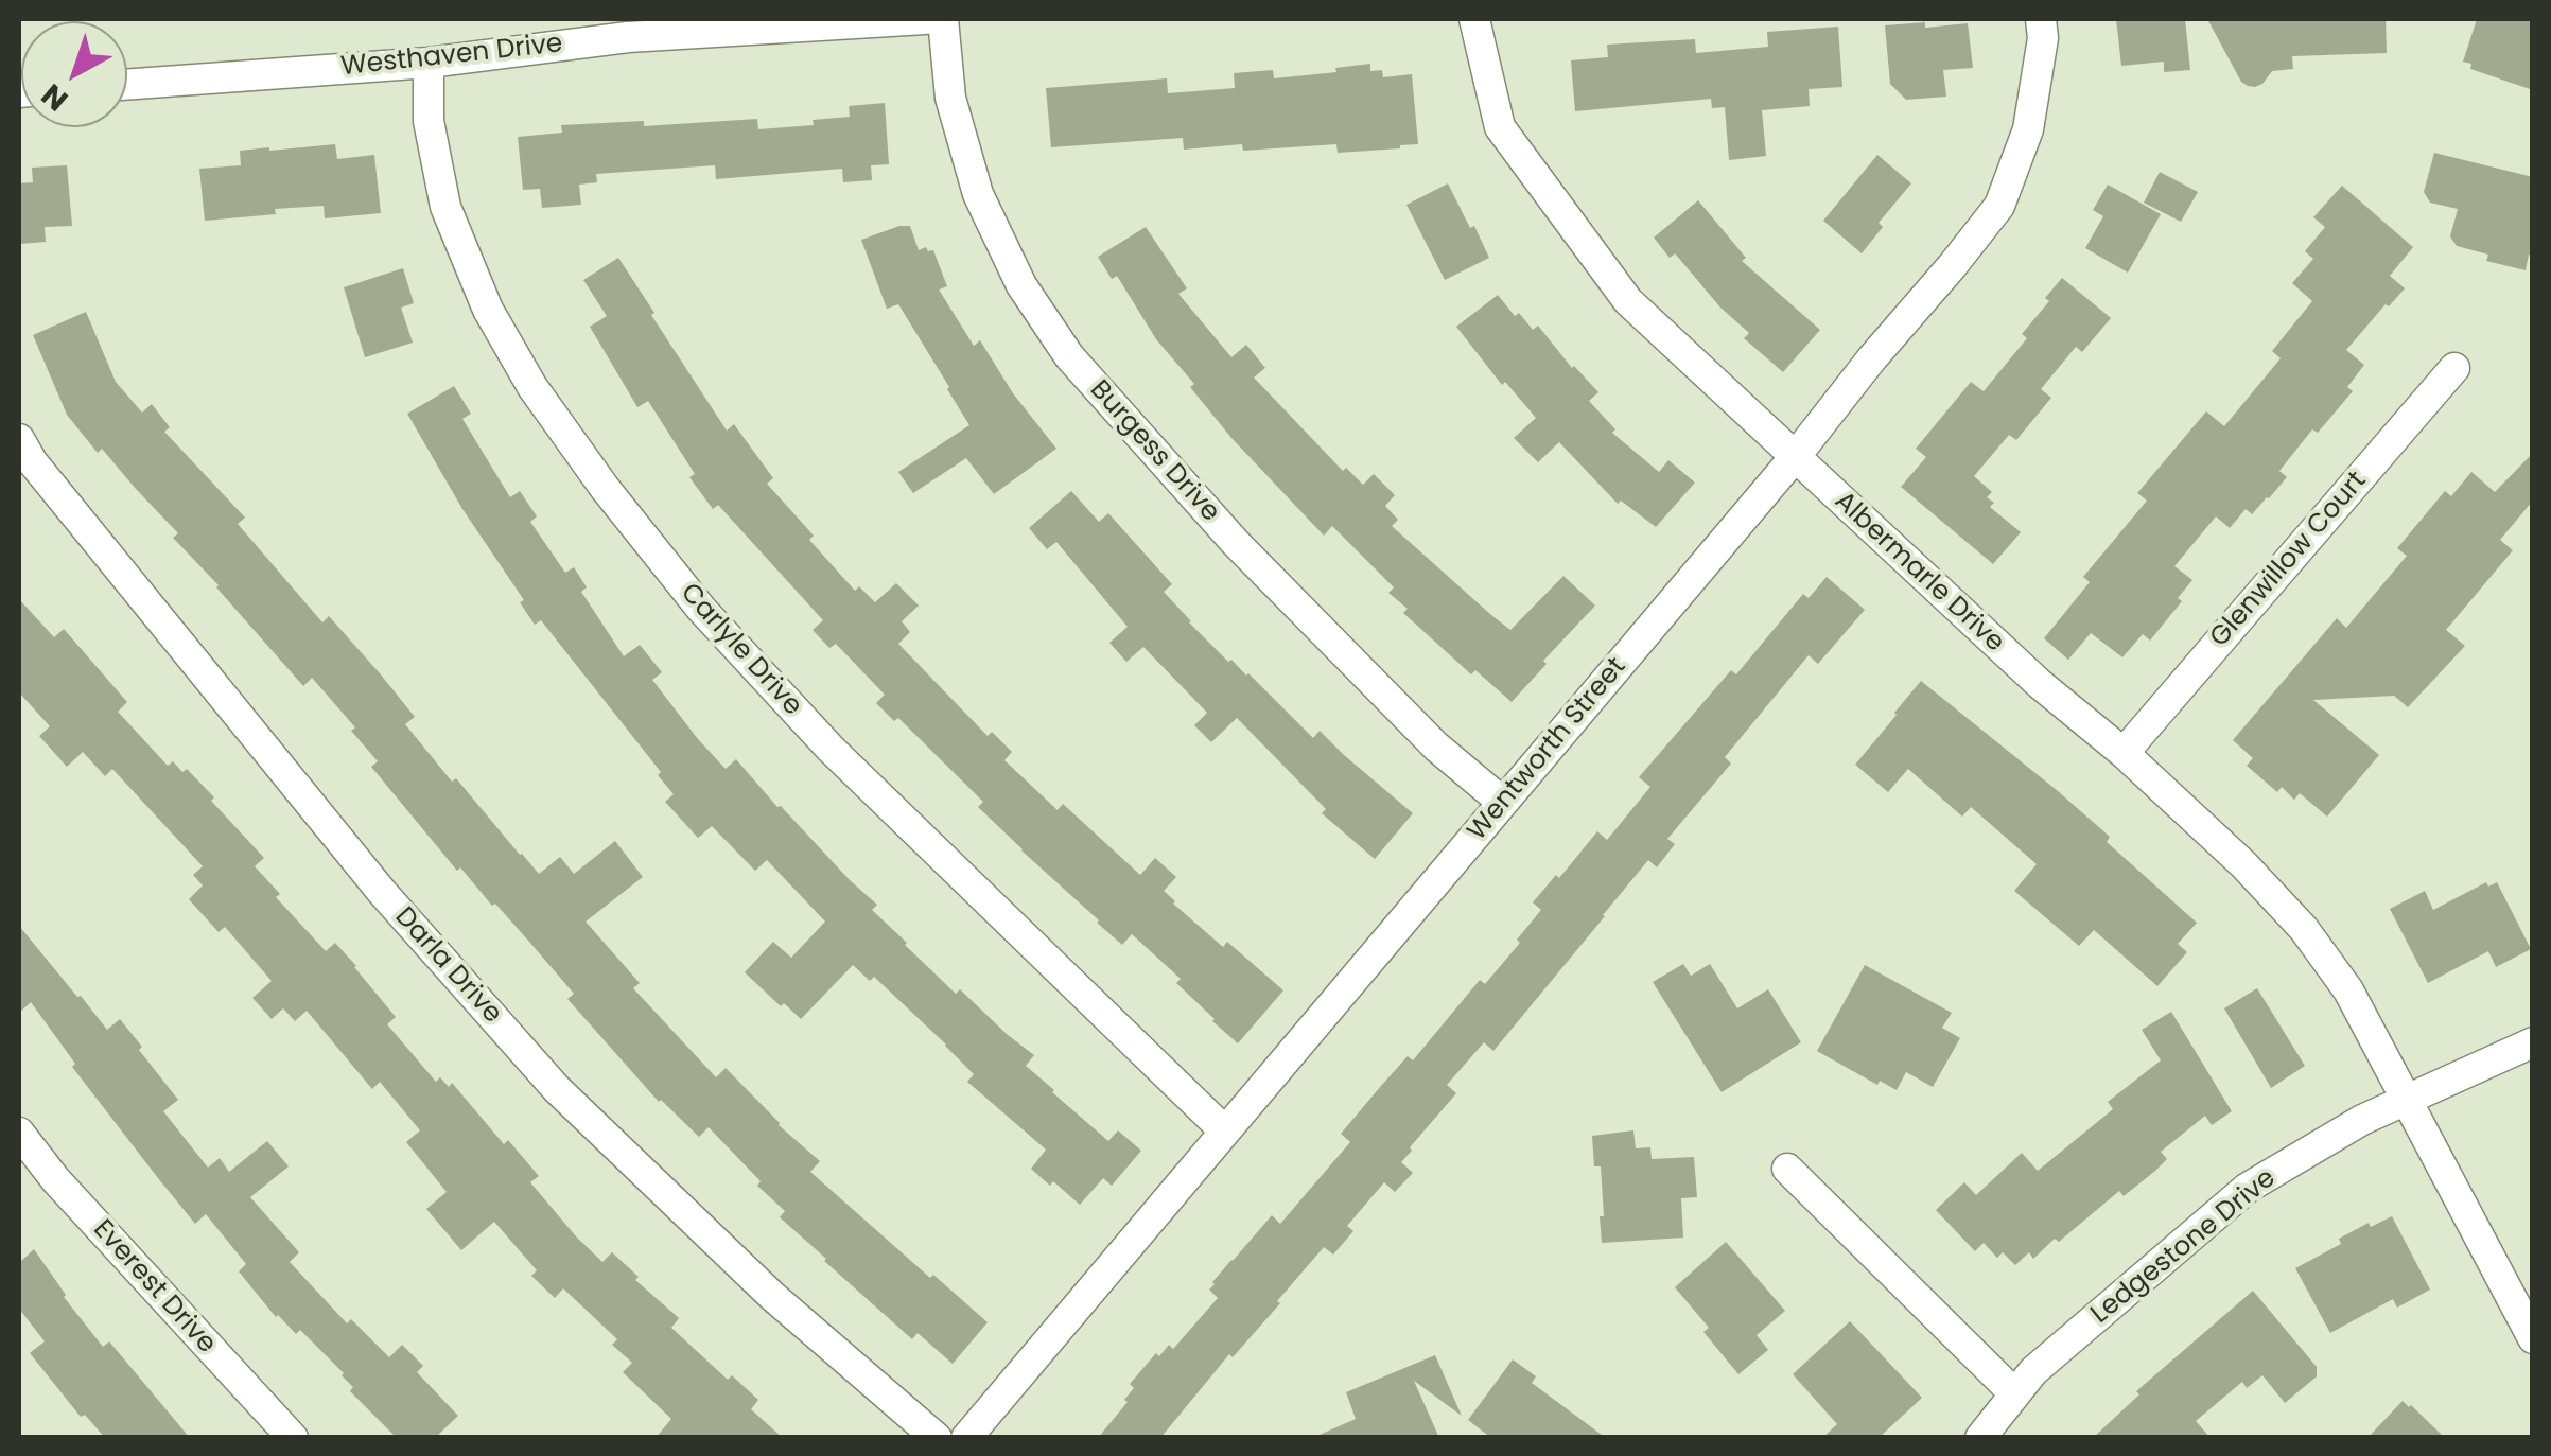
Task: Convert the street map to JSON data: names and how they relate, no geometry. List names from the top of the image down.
{
  "streets": {
    "street": [
      "Westhaven Drive",
      "Burgess Drive",
      "Glenwillow Court",
      "Albermarle Drive",
      "Carlyle Drive",
      "Wentworth Street",
      "Darla Drive",
      "Ledgestone Drive",
      "Everest Drive"
    ]
  },
  "crossings": [
    ["Westhaven Drive", "Carlyle Drive"],
    ["Burgess Drive", "Wentworth Street"],
    ["Glenwillow Court", "Albermarle Drive"],
    ["Albermarle Drive", "Wentworth Street"],
    ["Albermarle Drive", "Ledgestone Drive"],
    ["Carlyle Drive", "Wentworth Street"]
  ],
  "north": "bottom left"
}
